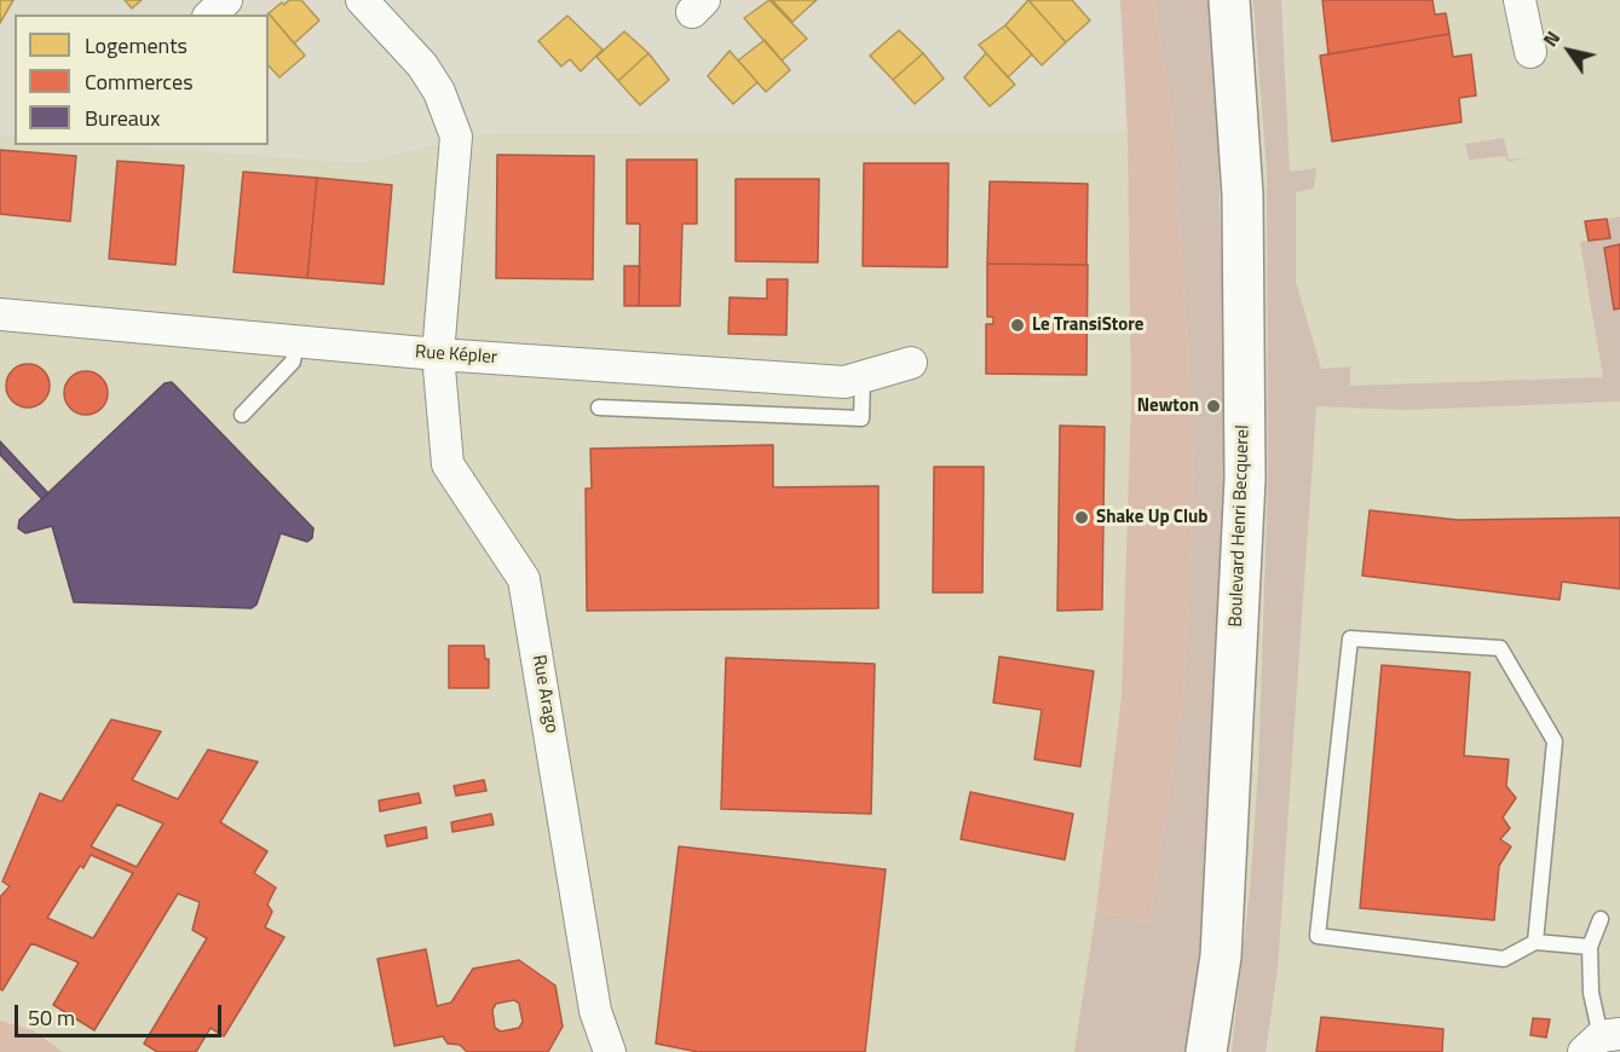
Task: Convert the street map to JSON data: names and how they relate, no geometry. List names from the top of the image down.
{
  "streets": {
    "main road": ["Boulevard Henri Becquerel"],
    "street": ["Rue Képler", "Rue Arago"]
  },
  "crossings": [
    ["Rue Képler", "Rue Arago"]
  ],
  "places": ["Le TransiStore", "Newton", "Shake Up Club"],
  "legend": ["Logements", "Commerces", "Bureaux"],
  "scale_bar": "50 m",
  "north": "top left"
}
